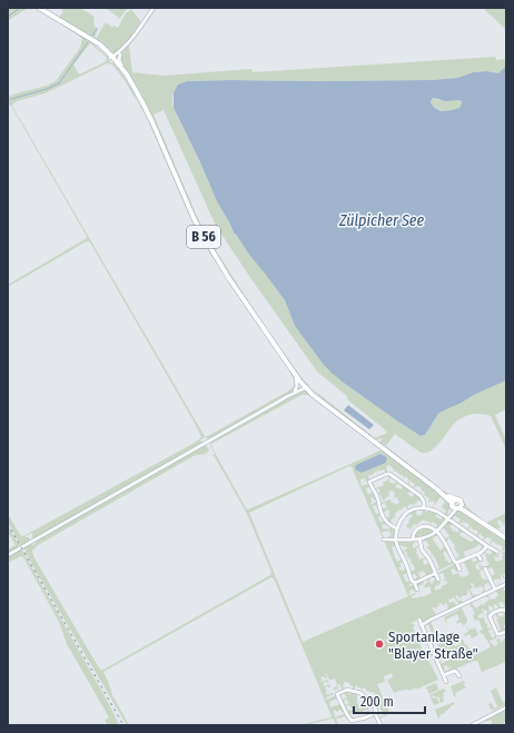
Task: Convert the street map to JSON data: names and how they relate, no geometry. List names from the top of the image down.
{
  "streets": {
    "main road": ["B 56"]
  },
  "water": ["Zülpicher See"],
  "places": ["Sportanlage \"Blayer Straße\""],
  "scale_bar": "200 m"
}
